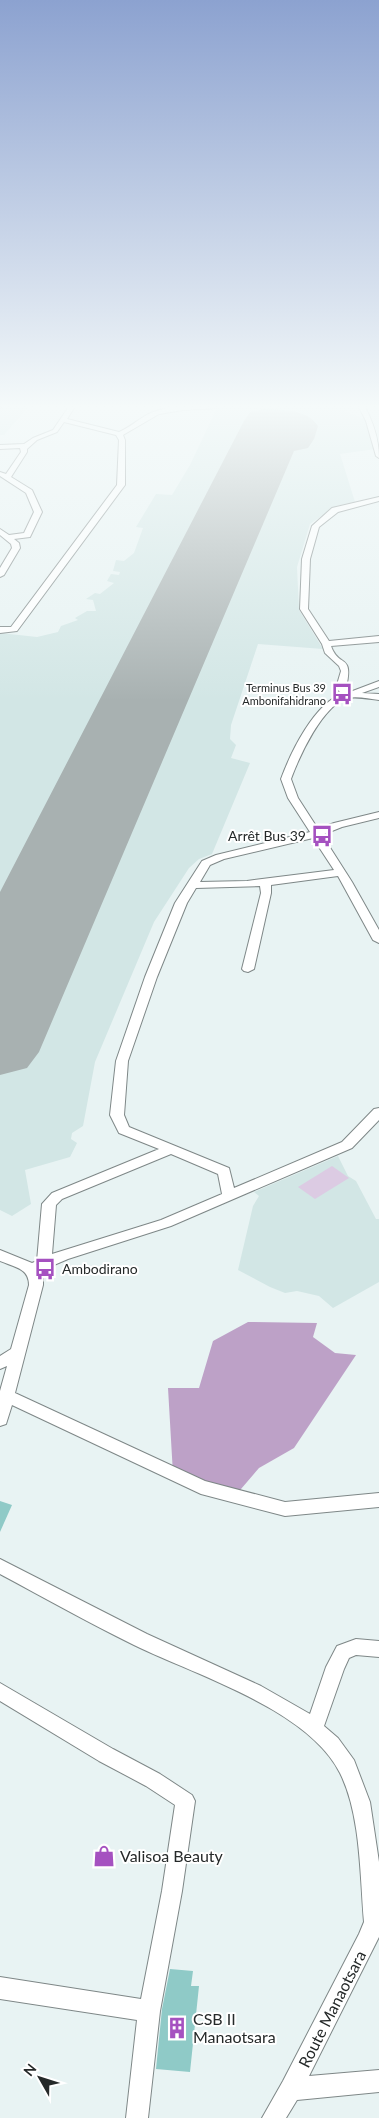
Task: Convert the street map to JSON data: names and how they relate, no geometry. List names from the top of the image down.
{
  "streets": {
    "street": ["Route Manaotsara"]
  },
  "places": {
    "bus stop": ["Terminus Bus 39 Ambonifahidrano", "Arrêt Bus 39", "Ambodirano"],
    "shop": ["Valisoa Beauty"],
    "building": ["CSB II Manaotsara"]
  },
  "north": "top left"
}
